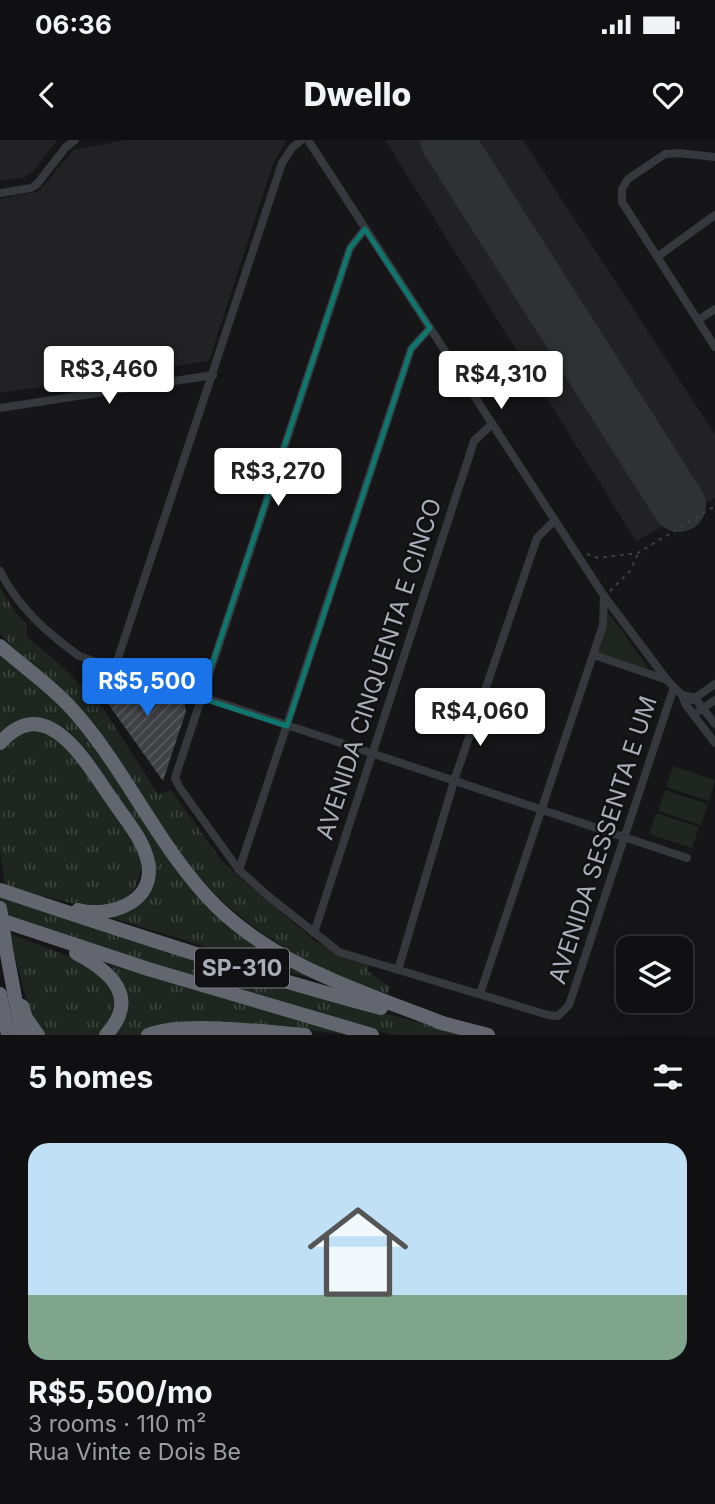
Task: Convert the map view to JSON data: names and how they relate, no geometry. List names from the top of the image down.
{
  "streets": {
    "highway": ["SP-310"],
    "street": ["AVENIDA CINQUENTA E CINCO", "AVENIDA SESSENTA E UM"]
  },
  "page": {
    "status": "06:36",
    "header": "Dwello",
    "price": [
      "R$3,460",
      "R$4,310",
      "R$3,270",
      "R$5,500",
      "R$4,060"
    ],
    "heading": "5 homes",
    "list": [
      {
        "name": "R$5,500/mo",
        "note": "3 rooms · 110 m² · Rua Vinte e Dois Be"
      }
    ]
  }
}
